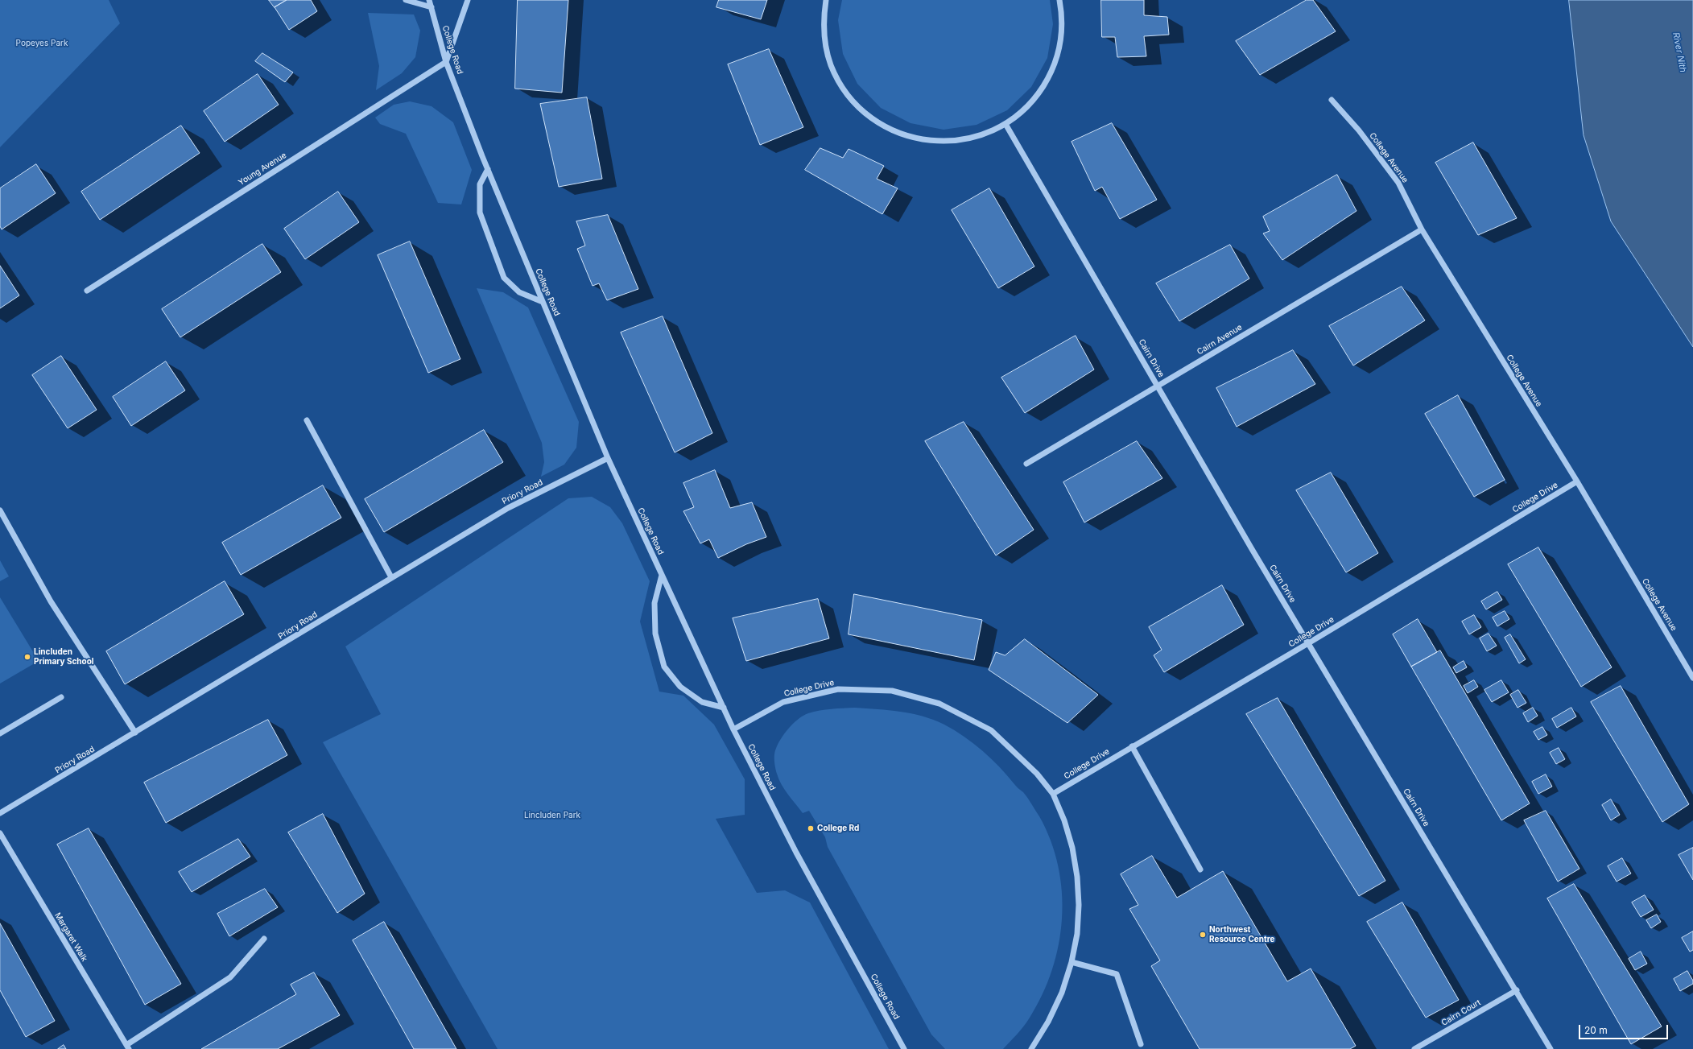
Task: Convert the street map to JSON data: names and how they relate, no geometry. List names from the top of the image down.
{
  "streets": {
    "street": [
      "College Road",
      "College Avenue",
      "Young Avenue",
      "Cairn Avenue",
      "Cairn Drive",
      "Priory Road",
      "College Drive",
      "Margaret Walk",
      "Cairn Court"
    ]
  },
  "crossings": [
    ["College Road", "Young Avenue"],
    ["College Road", "Priory Road"],
    ["College Road", "College Drive"],
    ["College Avenue", "Cairn Avenue"],
    ["College Avenue", "College Drive"],
    ["Cairn Avenue", "Cairn Drive"],
    ["Cairn Drive", "College Drive"],
    ["Cairn Drive", "Cairn Court"]
  ],
  "water": ["River Nith"],
  "parks": ["Popeyes Park", "Lincluden Park"],
  "places": ["Lincluden Primary School", "College Rd", "Northwest Resource Centre"],
  "scale_bar": "20 m"
}
